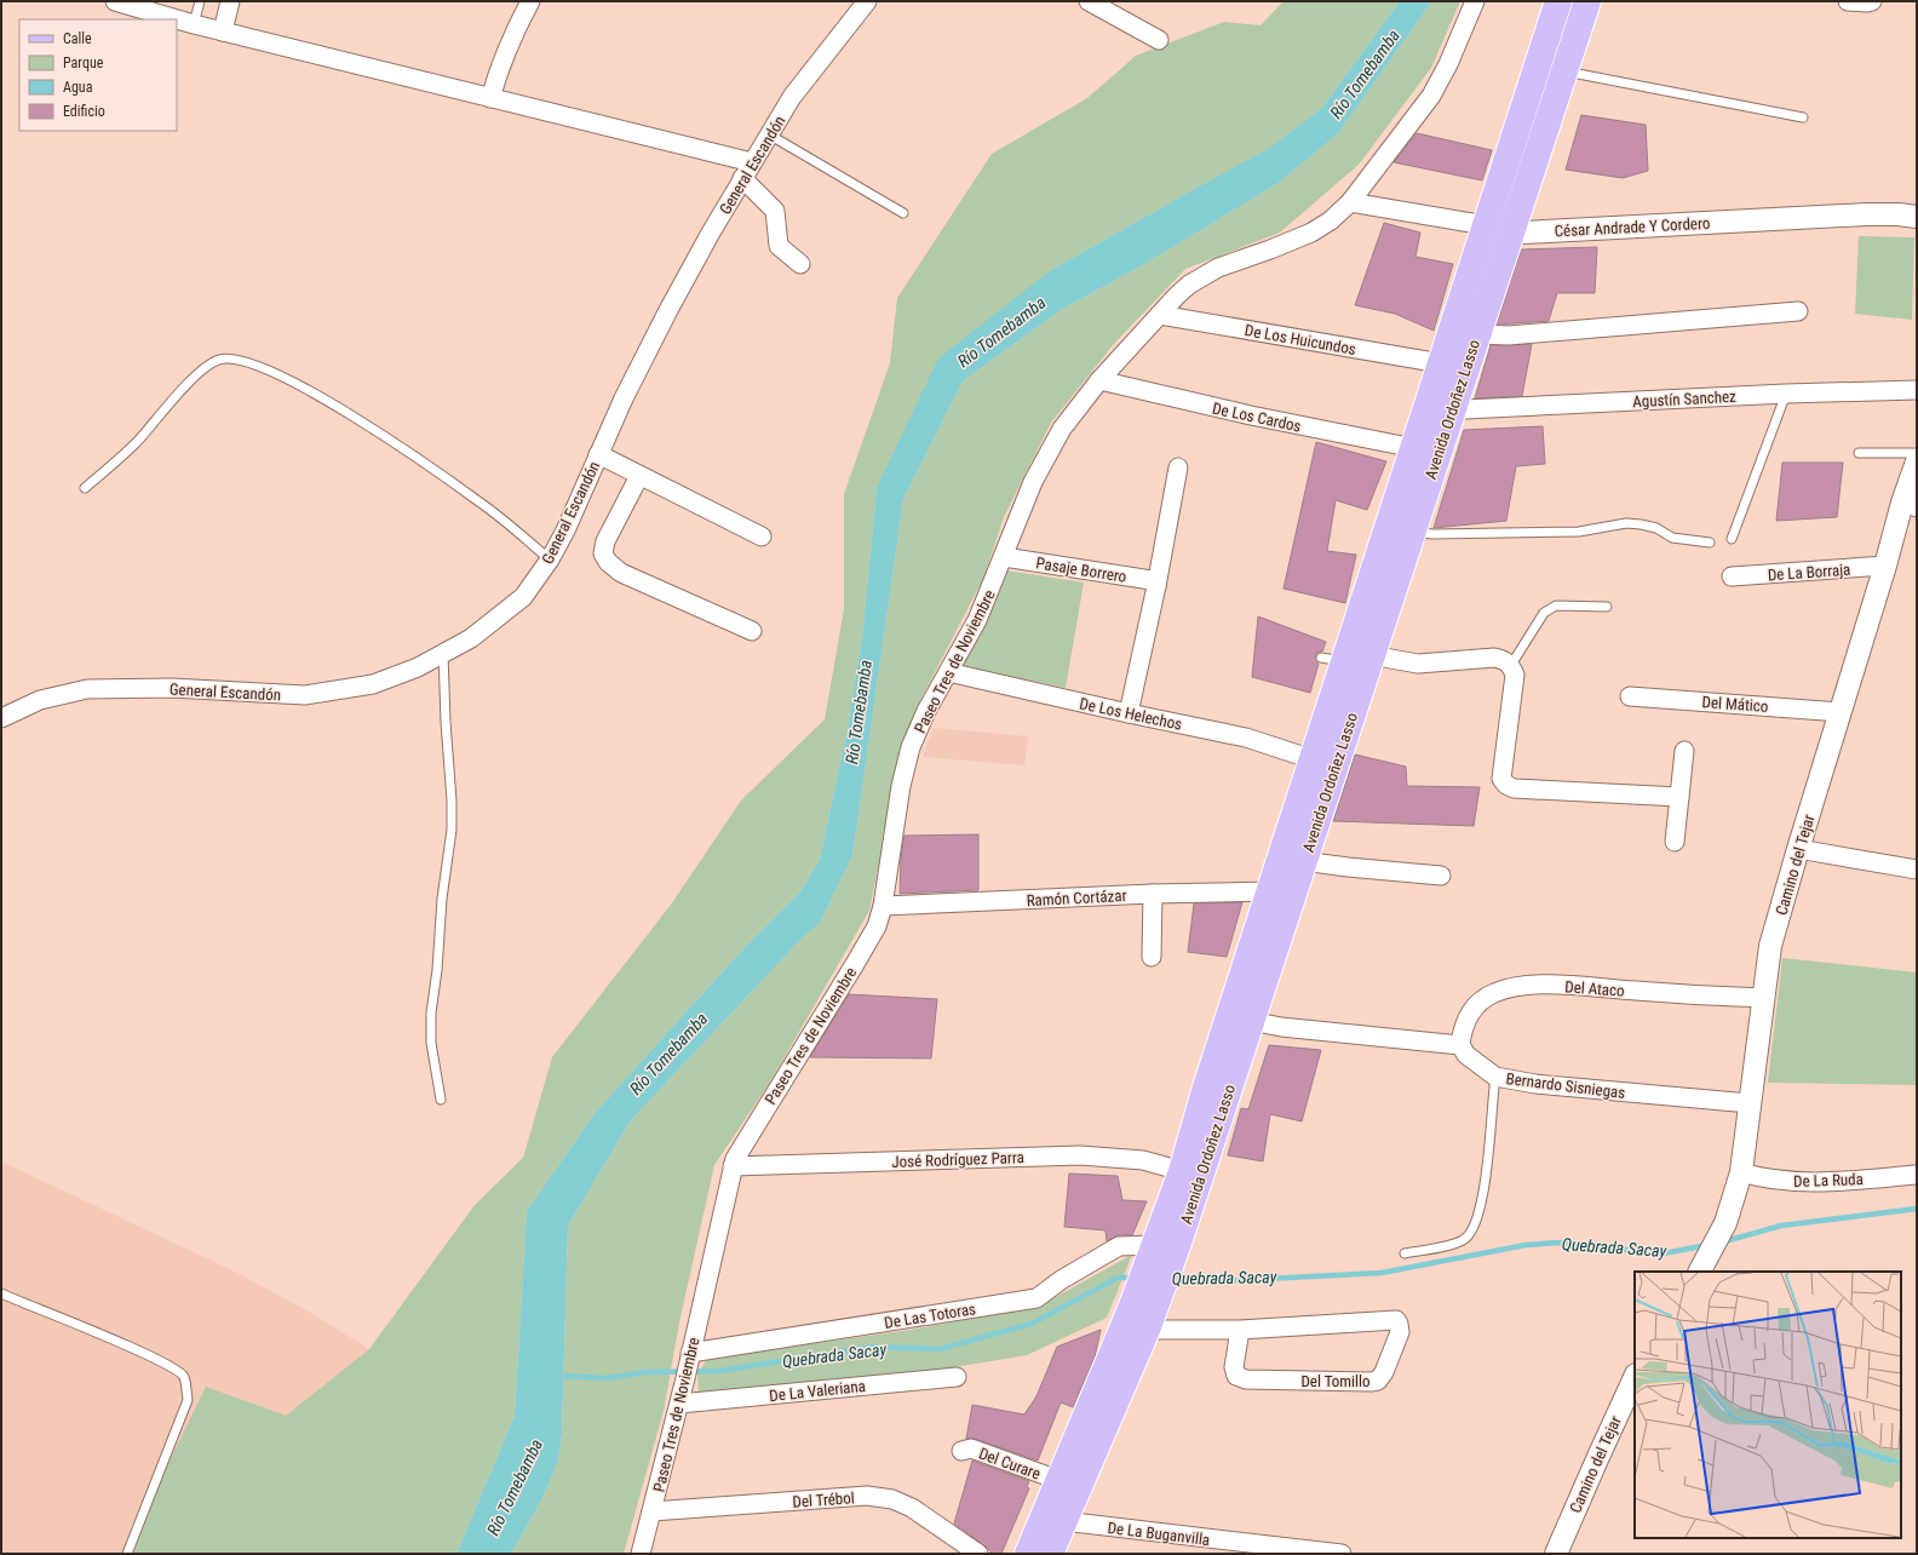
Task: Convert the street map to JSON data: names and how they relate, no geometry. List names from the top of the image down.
{
  "streets": {
    "main road": ["Avenida Ordoñez Lasso"],
    "street": [
      "General Escandón",
      "César Andrade Y Cordero",
      "De Los Huicundos",
      "Agustín Sanchez",
      "De Los Cardos",
      "Pasaje Borrero",
      "De La Borraja",
      "Paseo Tres de Noviembre",
      "Del Mático",
      "De Los Helechos",
      "Camino del Tejar",
      "Ramón Cortázar",
      "Del Ataco",
      "Bernardo Sisniegas",
      "José Rodríguez Parra",
      "De La Ruda",
      "De Las Totoras",
      "Del Tomillo",
      "De La Valeriana",
      "Del Curare",
      "Del Trébol",
      "De La Buganvilla"
    ]
  },
  "crossings": [
    ["César Andrade Y Cordero", "Avenida Ordoñez Lasso"],
    ["César Andrade Y Cordero", "Paseo Tres de Noviembre"],
    ["De Los Huicundos", "Avenida Ordoñez Lasso"],
    ["De Los Huicundos", "Paseo Tres de Noviembre"],
    ["Agustín Sanchez", "Avenida Ordoñez Lasso"],
    ["Avenida Ordoñez Lasso", "De Los Cardos"],
    ["Avenida Ordoñez Lasso", "De Los Helechos"],
    ["Avenida Ordoñez Lasso", "Ramón Cortázar"],
    ["Avenida Ordoñez Lasso", "José Rodríguez Parra"],
    ["Avenida Ordoñez Lasso", "De Las Totoras"],
    ["Avenida Ordoñez Lasso", "Del Tomillo"],
    ["Avenida Ordoñez Lasso", "Del Curare"],
    ["Avenida Ordoñez Lasso", "De La Buganvilla"],
    ["De Los Cardos", "Paseo Tres de Noviembre"],
    ["Pasaje Borrero", "Paseo Tres de Noviembre"],
    ["De La Borraja", "Camino del Tejar"],
    ["Paseo Tres de Noviembre", "De Los Helechos"],
    ["Paseo Tres de Noviembre", "Ramón Cortázar"],
    ["Paseo Tres de Noviembre", "José Rodríguez Parra"],
    ["Paseo Tres de Noviembre", "De Las Totoras"],
    ["Paseo Tres de Noviembre", "De La Valeriana"],
    ["Paseo Tres de Noviembre", "Del Trébol"],
    ["Del Mático", "Camino del Tejar"],
    ["Camino del Tejar", "Del Ataco"],
    ["Camino del Tejar", "Bernardo Sisniegas"],
    ["Camino del Tejar", "De La Ruda"],
    ["Del Ataco", "Bernardo Sisniegas"]
  ],
  "water": ["Río Tomebamba", "Quebrada Sacay"],
  "legend": [
    "Calle",
    "Parque",
    "Agua",
    "Edificio"
  ]
}
